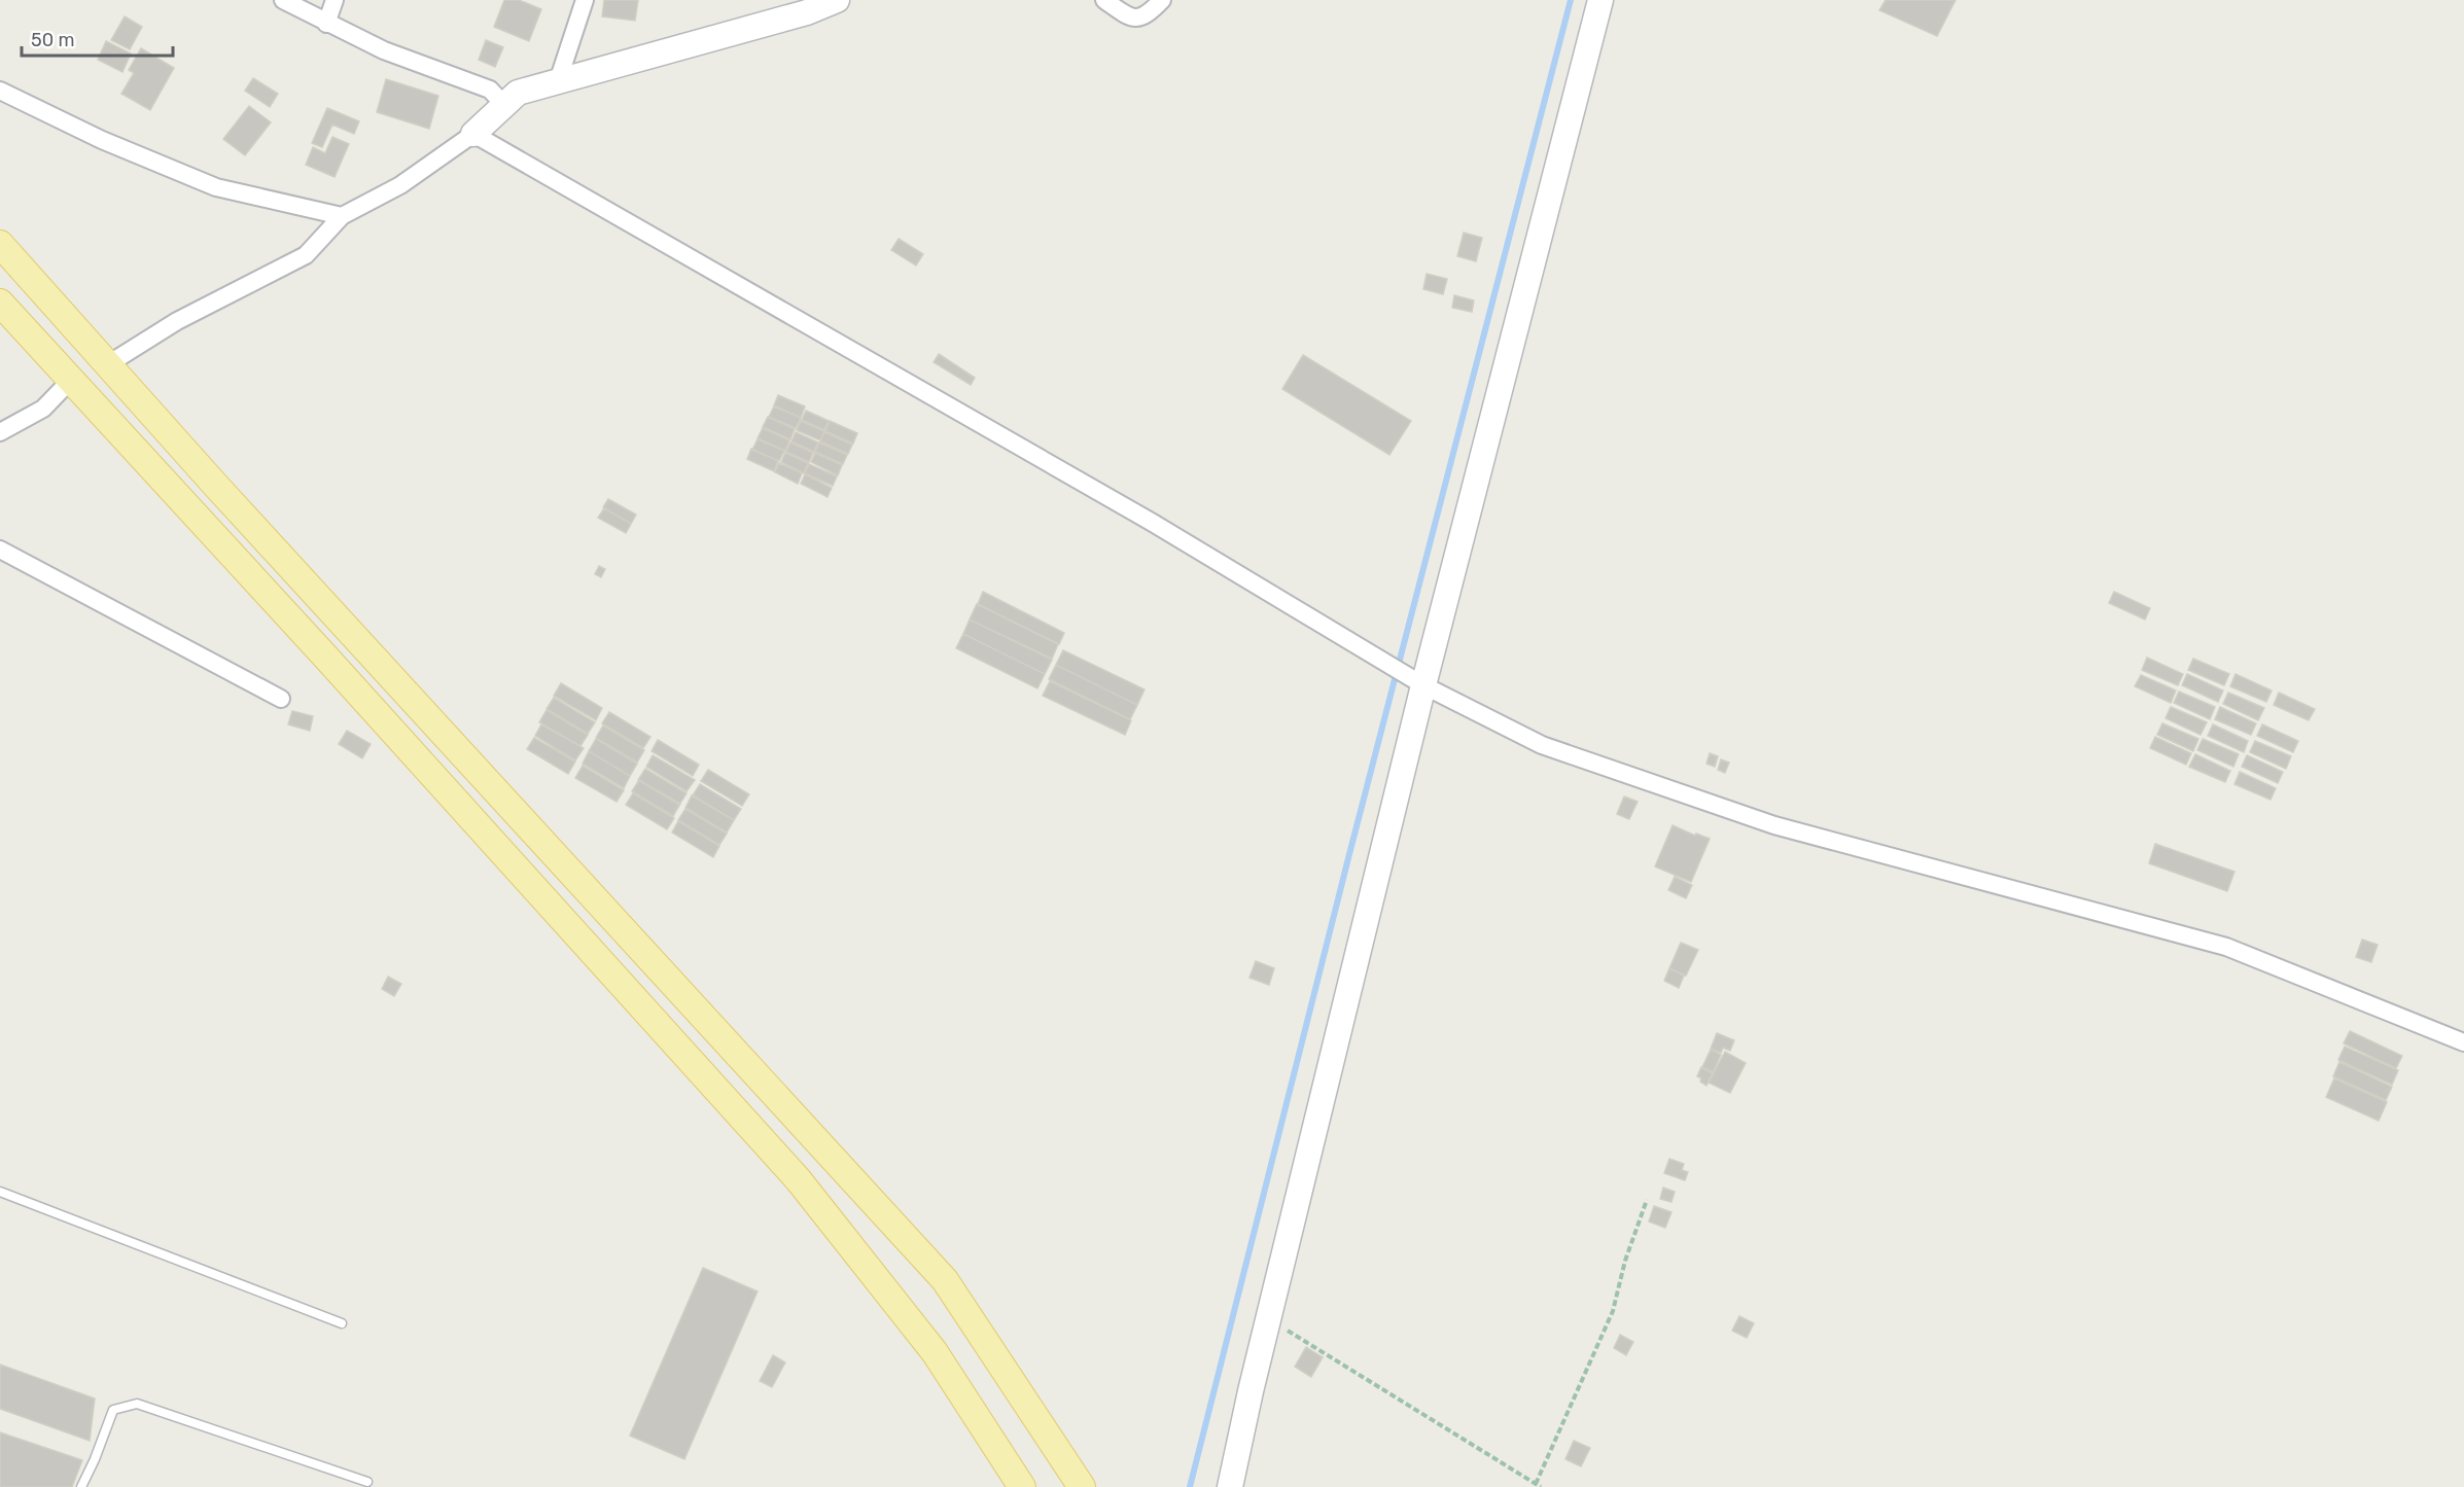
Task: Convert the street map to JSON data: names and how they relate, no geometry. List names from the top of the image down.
{
  "scale_bar": "50 m"
}
